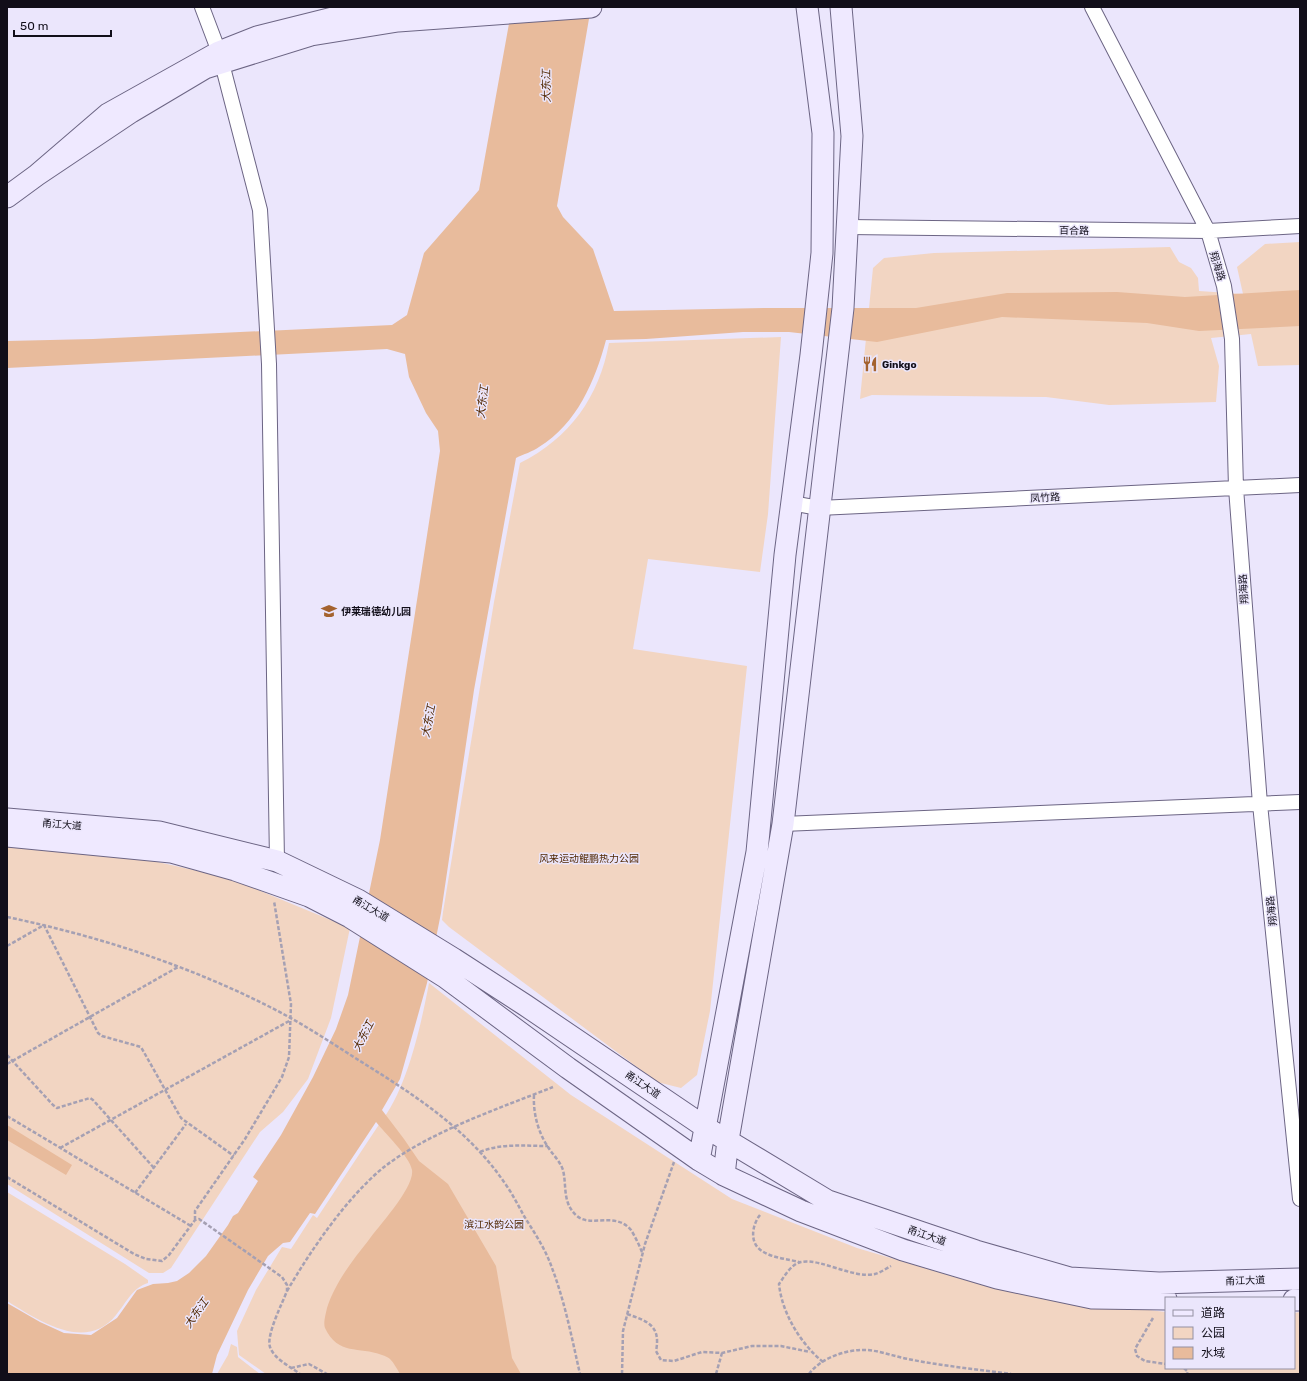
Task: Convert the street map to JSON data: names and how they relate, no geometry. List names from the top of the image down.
{
  "streets": {
    "street": [
      "百合路",
      "翔海路",
      "凤竹路",
      "甬江大道"
    ]
  },
  "crossings": [
    ["百合路", "翔海路"],
    ["翔海路", "凤竹路"]
  ],
  "water": ["大东江"],
  "parks": ["风来运动鲲鹏热力公园", "滨江水韵公园"],
  "places": {
    "restaurant": ["Ginkgo"],
    "school or university": ["伊莱瑞德幼儿园"]
  },
  "legend": ["道路", "公园", "水域"],
  "scale_bar": "50 m"
}
